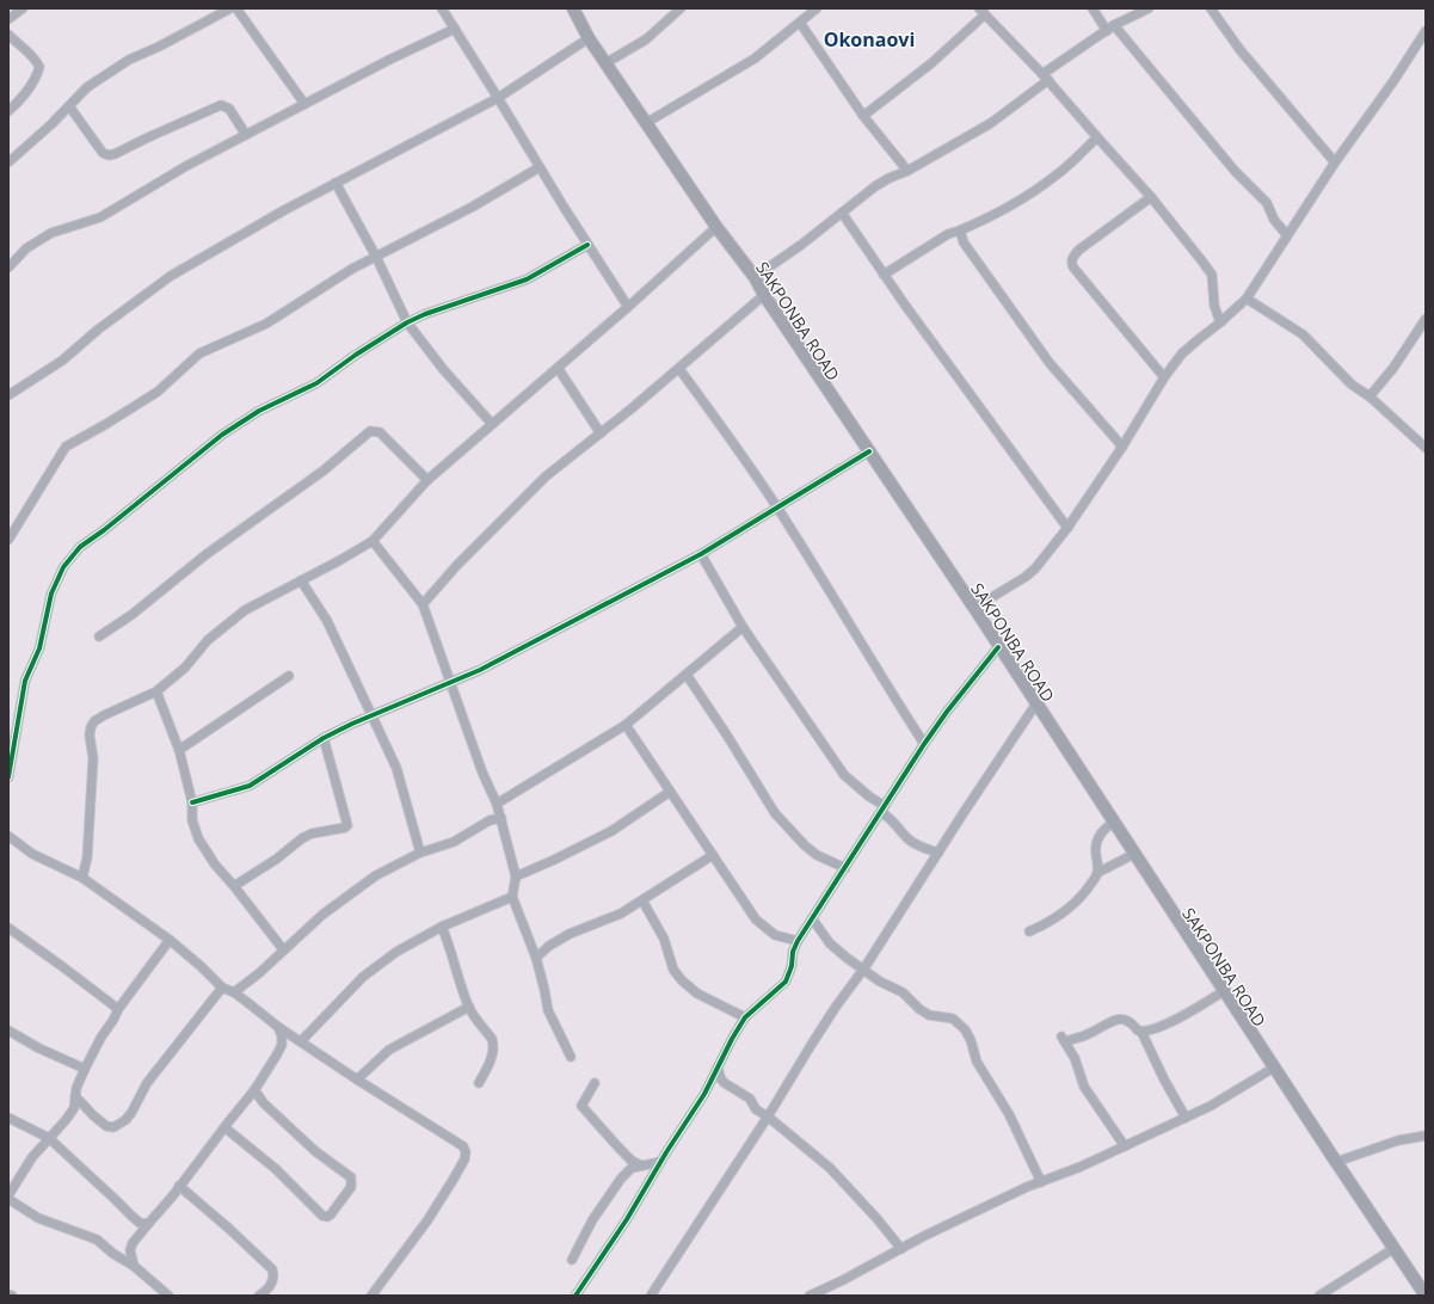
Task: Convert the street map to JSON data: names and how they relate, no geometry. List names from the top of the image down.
{
  "streets": {
    "main road": ["SAKPONBA ROAD"]
  },
  "districts": ["Okonaovi"]
}
